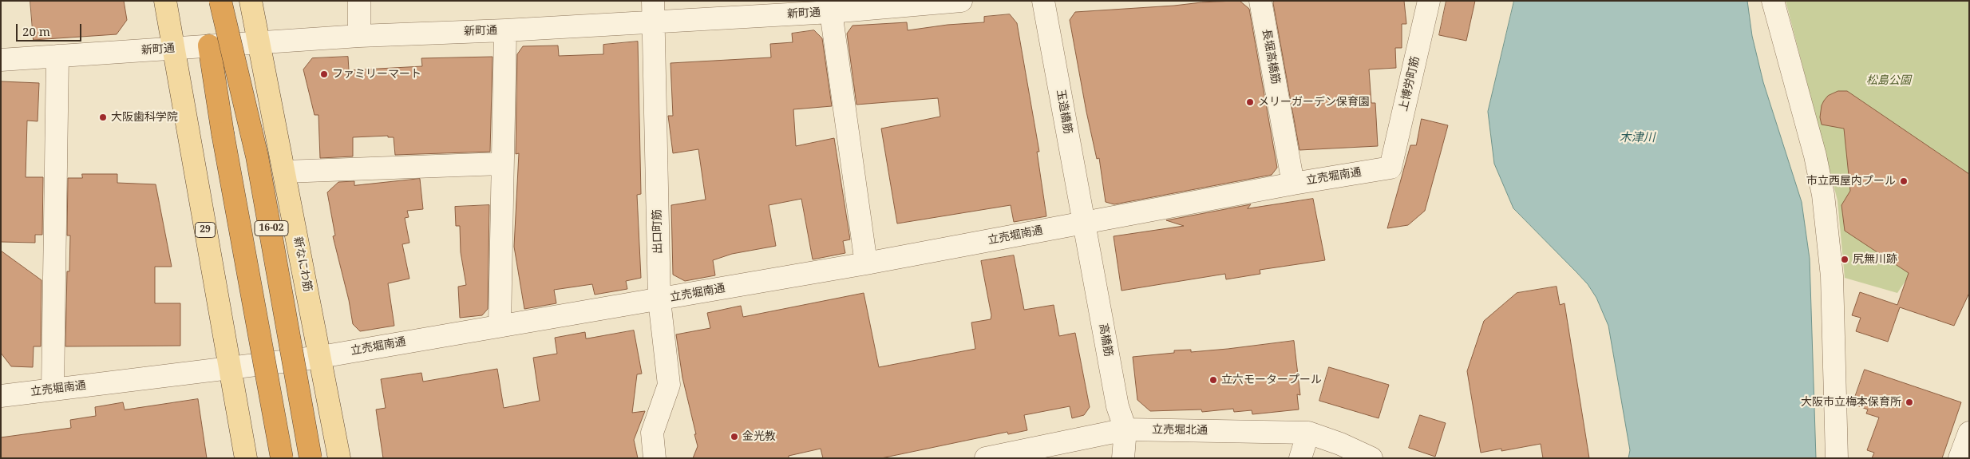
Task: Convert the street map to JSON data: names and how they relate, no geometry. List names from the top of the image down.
{
  "streets": {
    "highway": ["16-02"],
    "main road": ["29", "新なにわ筋"],
    "street": [
      "新町通",
      "長堀高橋筋",
      "上博労町筋",
      "玉造橋筋",
      "立売堀南通",
      "出口町筋",
      "高橋筋",
      "立売堀北通"
    ]
  },
  "crossings": [
    ["新町通", "16-02"],
    ["新町通", "29"],
    ["新町通", "出口町筋"],
    ["新町通", "新なにわ筋"],
    ["長堀高橋筋", "立売堀南通"],
    ["上博労町筋", "立売堀南通"],
    ["玉造橋筋", "立売堀南通"],
    ["玉造橋筋", "高橋筋"],
    ["立売堀南通", "29"],
    ["立売堀南通", "出口町筋"],
    ["立売堀南通", "新なにわ筋"],
    ["立売堀南通", "高橋筋"],
    ["高橋筋", "立売堀北通"]
  ],
  "water": ["木津川"],
  "parks": ["松島公園"],
  "places": [
    "ファミリーマート",
    "メリーガーデン保育園",
    "大阪歯科学院",
    "市立西屋内プール",
    "尻無川跡",
    "立六モータープール",
    "大阪市立梅本保育所",
    "金光教"
  ],
  "scale_bar": "20 m"
}
